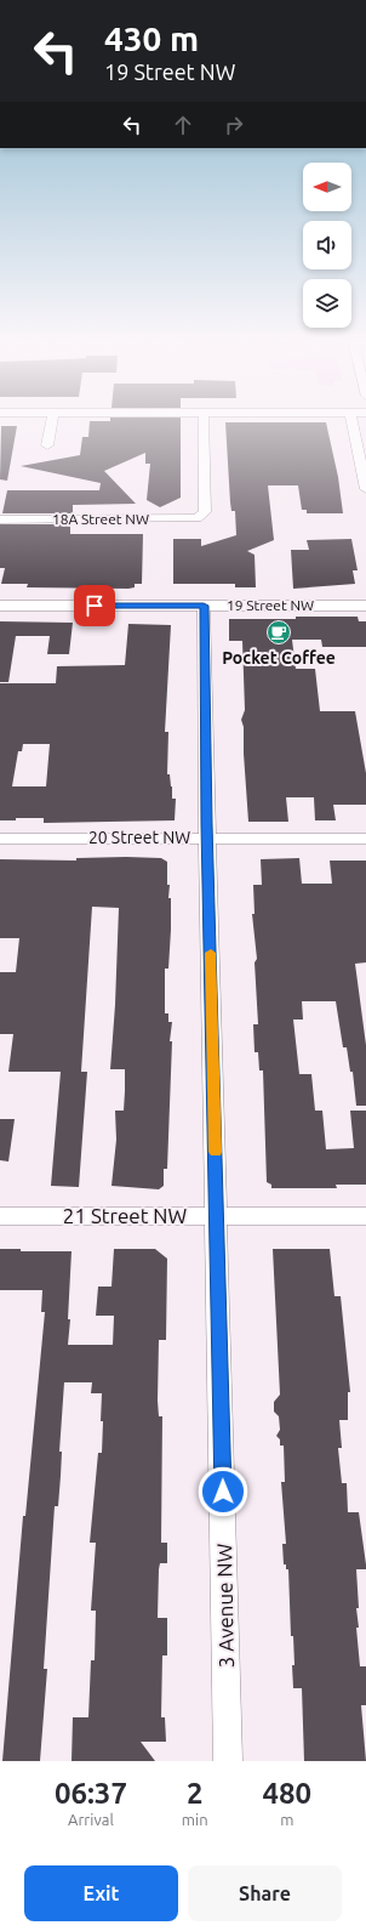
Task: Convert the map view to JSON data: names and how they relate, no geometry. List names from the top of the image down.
{
  "streets": {
    "street": [
      "18A Street NW",
      "19 Street NW",
      "20 Street NW",
      "21 Street NW",
      "3 Avenue NW"
    ]
  },
  "crossings": [
    ["19 Street NW", "3 Avenue NW"],
    ["20 Street NW", "3 Avenue NW"],
    ["21 Street NW", "3 Avenue NW"]
  ],
  "places": {
    "cafe": ["Pocket Coffee"]
  },
  "north": "left",
  "page": {
    "turn": ["430 m", "19 Street NW"],
    "eta": [
      "06:37",
      "Arrival",
      "2",
      "min",
      "480",
      "m"
    ],
    "buttons": ["Exit", "Share"]
  }
}
